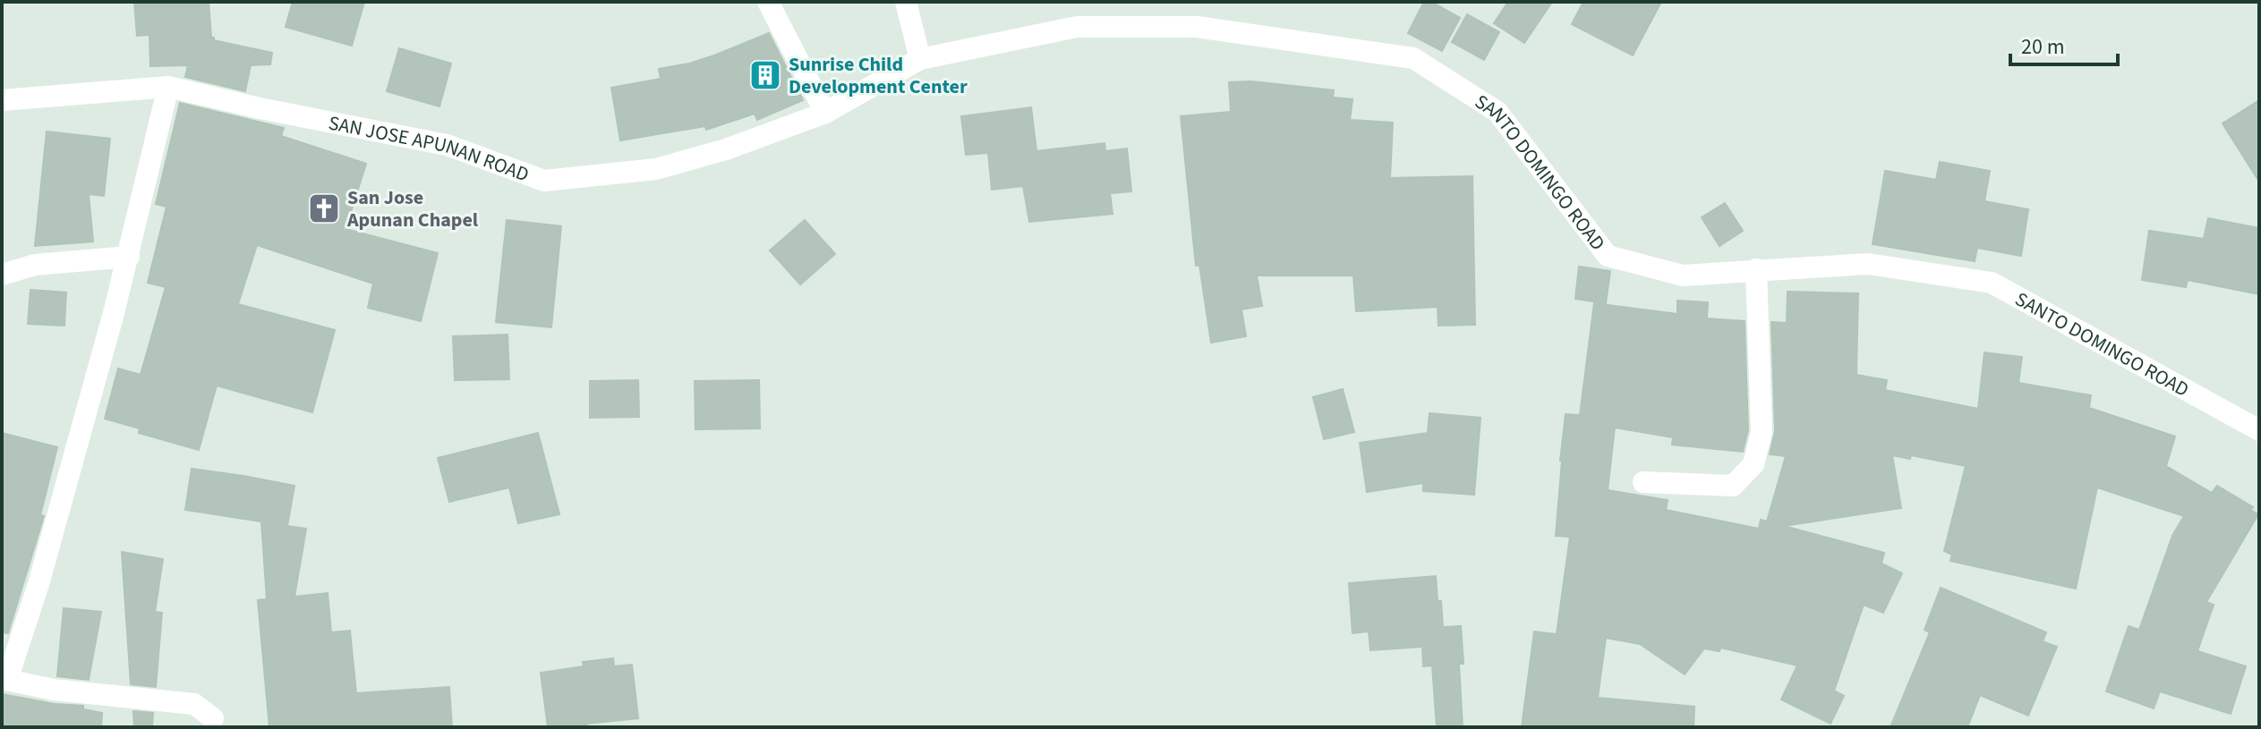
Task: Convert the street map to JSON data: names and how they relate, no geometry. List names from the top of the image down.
{
  "streets": {
    "street": ["SAN JOSE APUNAN ROAD", "SANTO DOMINGO ROAD"]
  },
  "crossings": [
    ["SAN JOSE APUNAN ROAD", "SANTO DOMINGO ROAD"]
  ],
  "places": {
    "building": ["Sunrise Child Development Center"],
    "church": ["San Jose Apunan Chapel"]
  },
  "scale_bar": "20 m"
}
